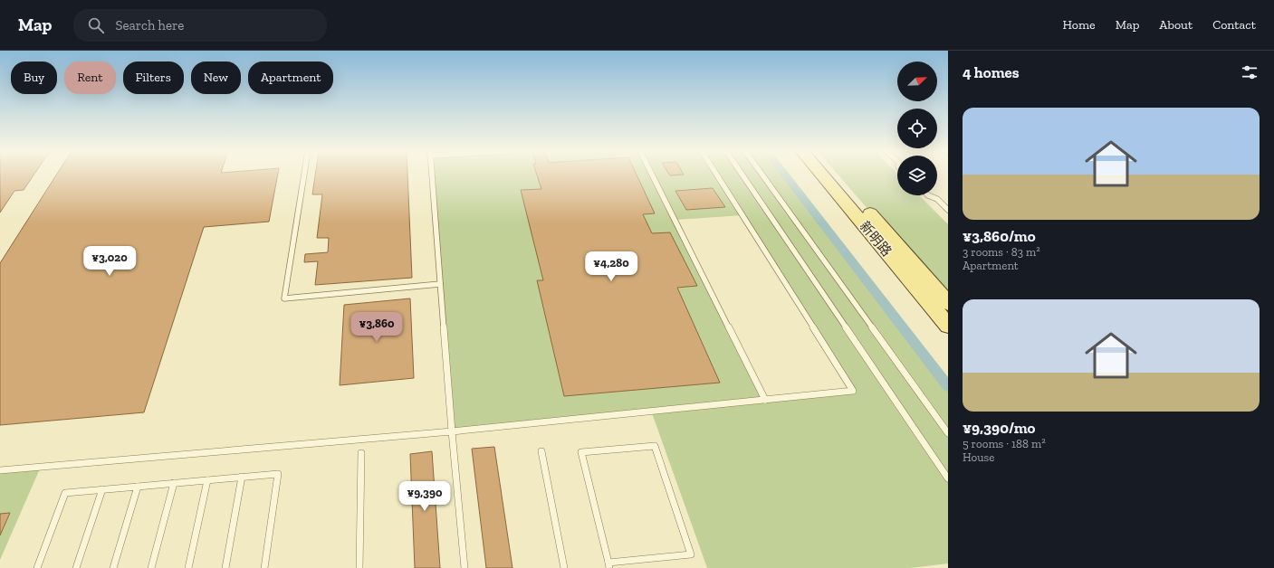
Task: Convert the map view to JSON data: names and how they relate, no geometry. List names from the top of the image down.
{
  "streets": {
    "main road": ["新明路"]
  },
  "north": "top right",
  "page": {
    "header": "Map",
    "search": "Search here",
    "nav": [
      "Home",
      "Map",
      "About",
      "Contact"
    ],
    "heading": "4 homes",
    "chip": [
      "Buy",
      "Rent",
      "Filters",
      "New",
      "Apartment"
    ],
    "list": [
      {
        "name": "¥3,860/mo",
        "note": "3 rooms · 83 m² · Apartment"
      },
      {
        "name": "¥9,390/mo",
        "note": "5 rooms · 188 m² · House"
      }
    ],
    "price": [
      "¥3,020",
      "¥4,280",
      "¥3,860",
      "¥9,390"
    ]
  }
}
